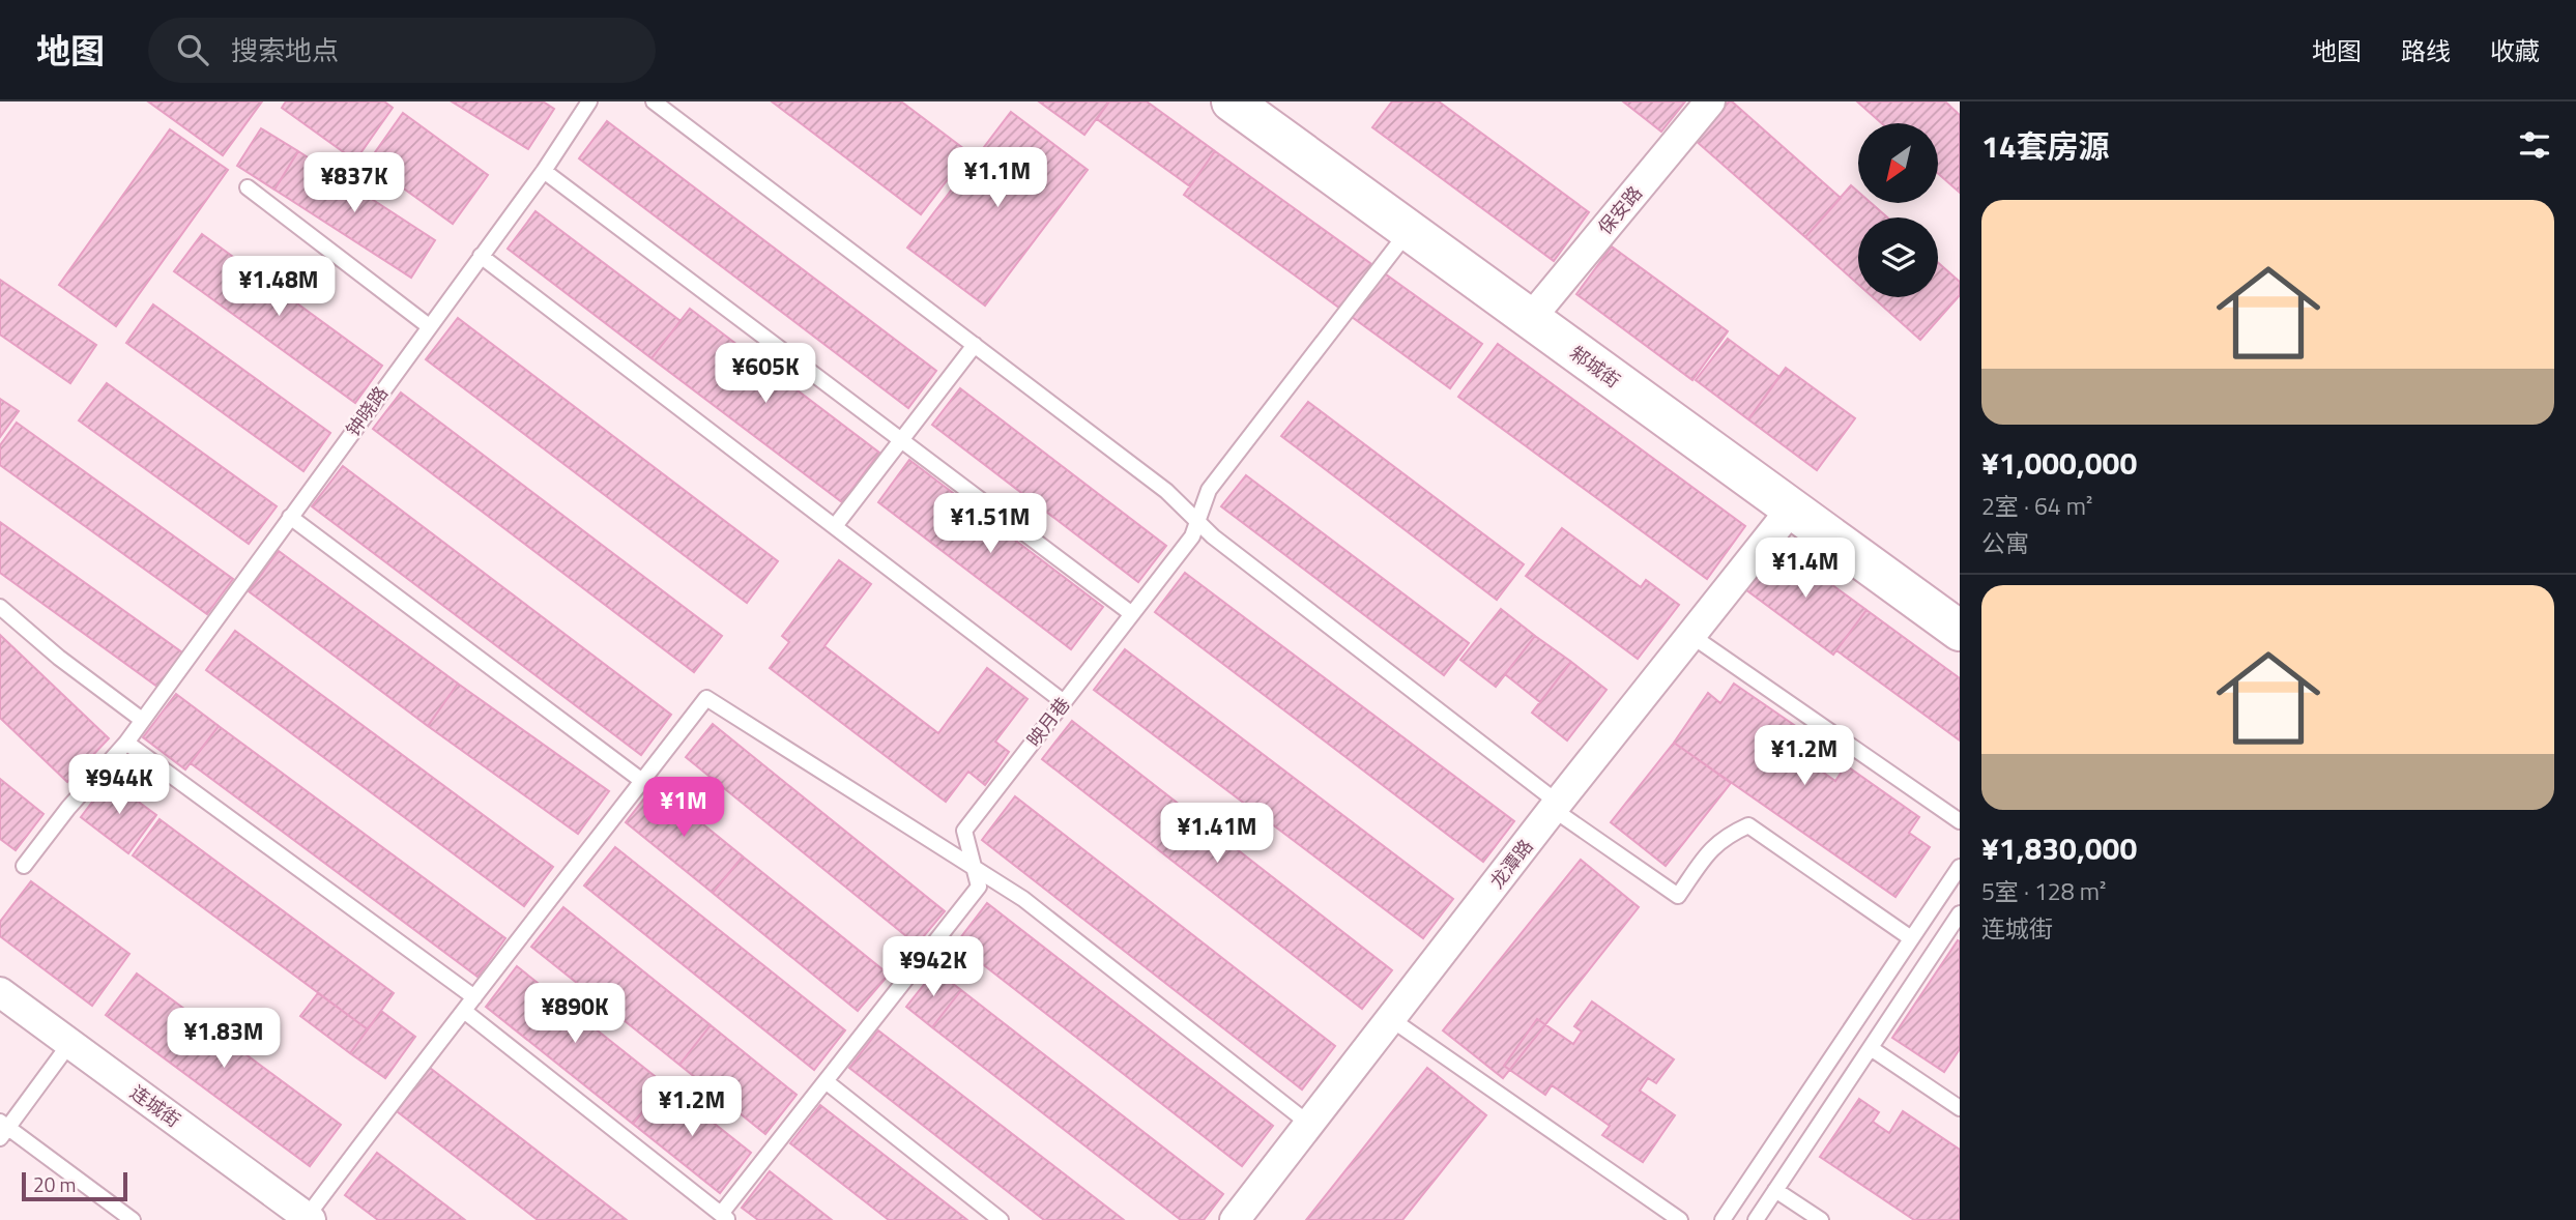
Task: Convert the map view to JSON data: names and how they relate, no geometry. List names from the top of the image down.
{
  "streets": {
    "street": [
      "保安路",
      "邾城街",
      "龙潭路",
      "连城街"
    ],
    "lane": ["钟晓路", "映月巷"]
  },
  "crossings": [
    ["保安路", "邾城街"],
    ["邾城街", "映月巷"],
    ["邾城街", "龙潭路"]
  ],
  "scale_bar": "20 m",
  "north": "bottom left",
  "page": {
    "header": "地图",
    "search": "搜索地点",
    "nav": ["地图", "路线", "收藏"],
    "heading": "14套房源",
    "price": [
      "¥1.1M",
      "¥837K",
      "¥1.48M",
      "¥605K",
      "¥1.51M",
      "¥1.4M",
      "¥1.2M",
      "¥944K",
      "¥1M",
      "¥1.41M",
      "¥942K",
      "¥890K",
      "¥1.83M",
      "¥1.2M"
    ],
    "list": [
      {
        "name": "¥1,000,000",
        "note": "2室 · 64 m² · 公寓"
      },
      {
        "name": "¥1,830,000",
        "note": "5室 · 128 m² · 连城街"
      }
    ],
    "scale": "20 m"
  }
}
